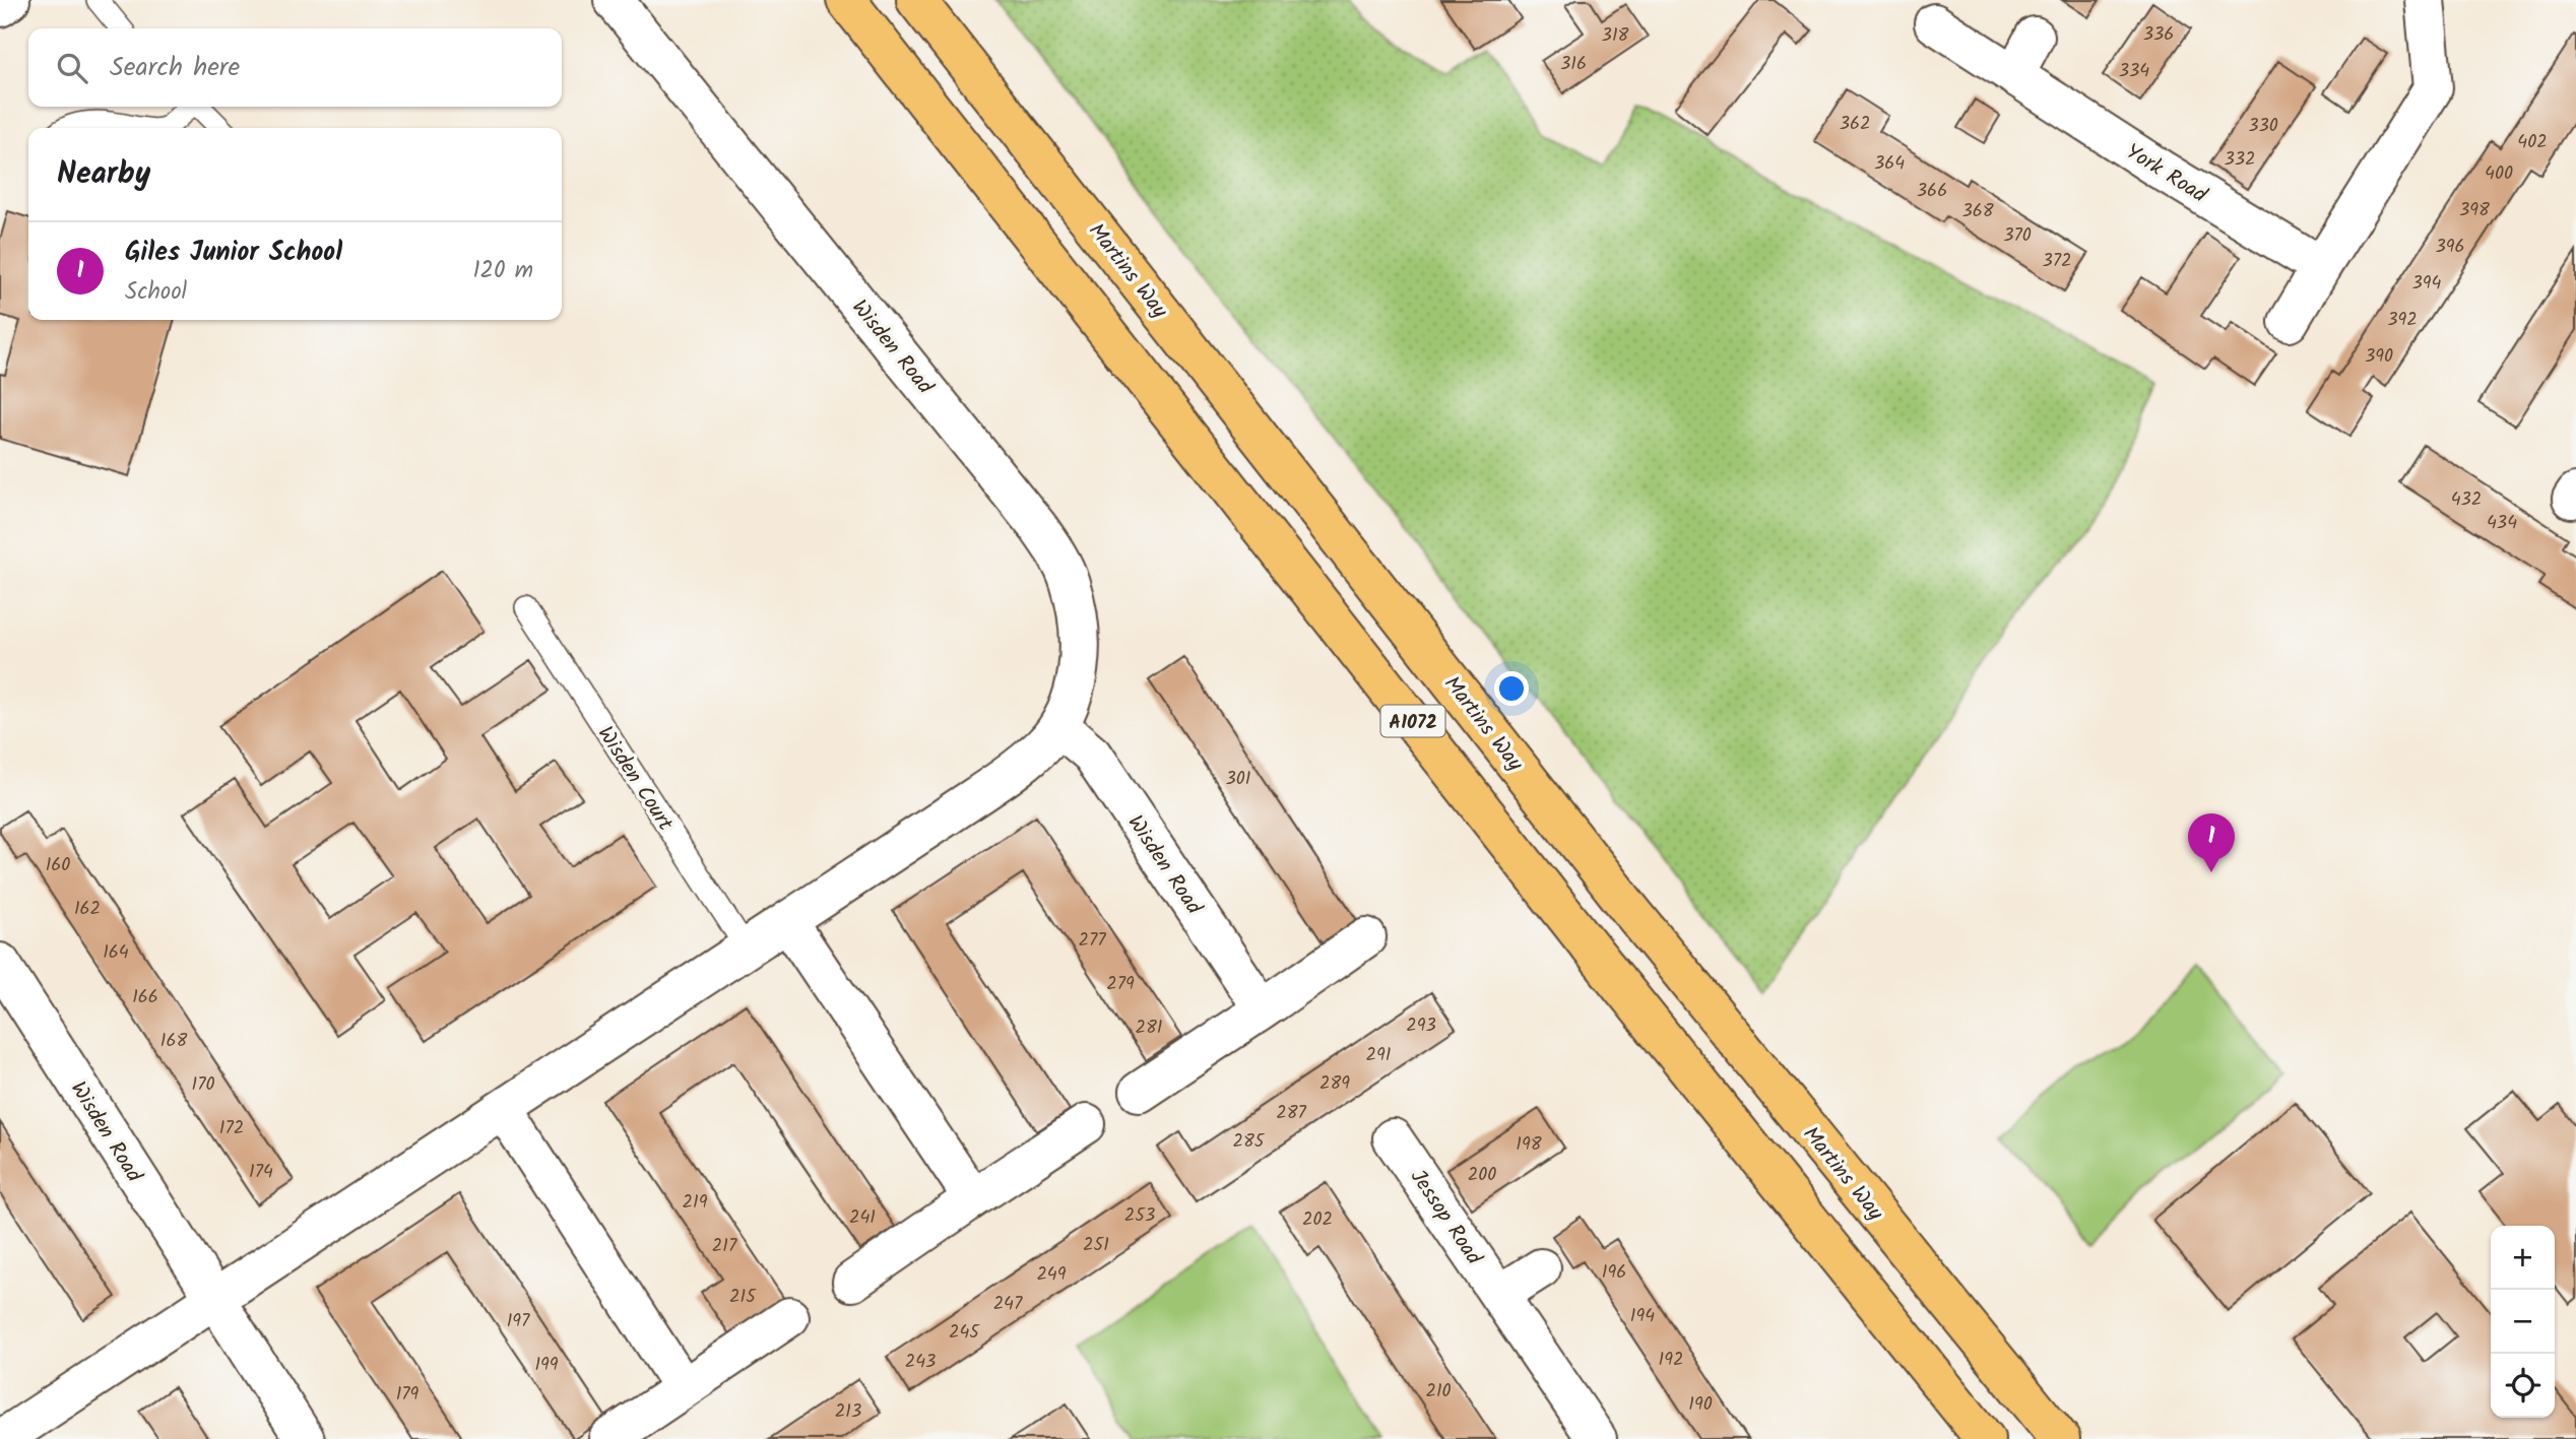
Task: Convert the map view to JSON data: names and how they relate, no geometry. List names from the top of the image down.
{
  "streets": {
    "main road": ["Martins Way", "A1072"],
    "street": ["York Road", "Wisden Road", "Jessop Road"],
    "lane": ["Wisden Court"]
  },
  "crossings": [
    ["Wisden Road", "Wisden Court"]
  ],
  "house_numbers": [
    "336",
    "318",
    "316",
    "334",
    "362",
    "330",
    "402",
    "332",
    "364",
    "400",
    "366",
    "398",
    "368",
    "370",
    "396",
    "372",
    "394",
    "392",
    "390",
    "432",
    "434",
    "301",
    "160",
    "162",
    "277",
    "164",
    "279",
    "166",
    "293",
    "281",
    "168",
    "291",
    "289",
    "170",
    "287",
    "172",
    "285",
    "198",
    "174",
    "200",
    "219",
    "253",
    "241",
    "202",
    "251",
    "217",
    "196",
    "249",
    "215",
    "247",
    "194",
    "197",
    "245",
    "192",
    "243",
    "199",
    "210",
    "179",
    "190",
    "213"
  ],
  "page": {
    "search": "Search here",
    "heading": "Nearby",
    "list": [
      {
        "mark": "1",
        "name": "Giles Junior School",
        "note": "School",
        "value": "120 m"
      }
    ],
    "pins": "1",
    "map_buttons": ["+", "−"]
  }
}
